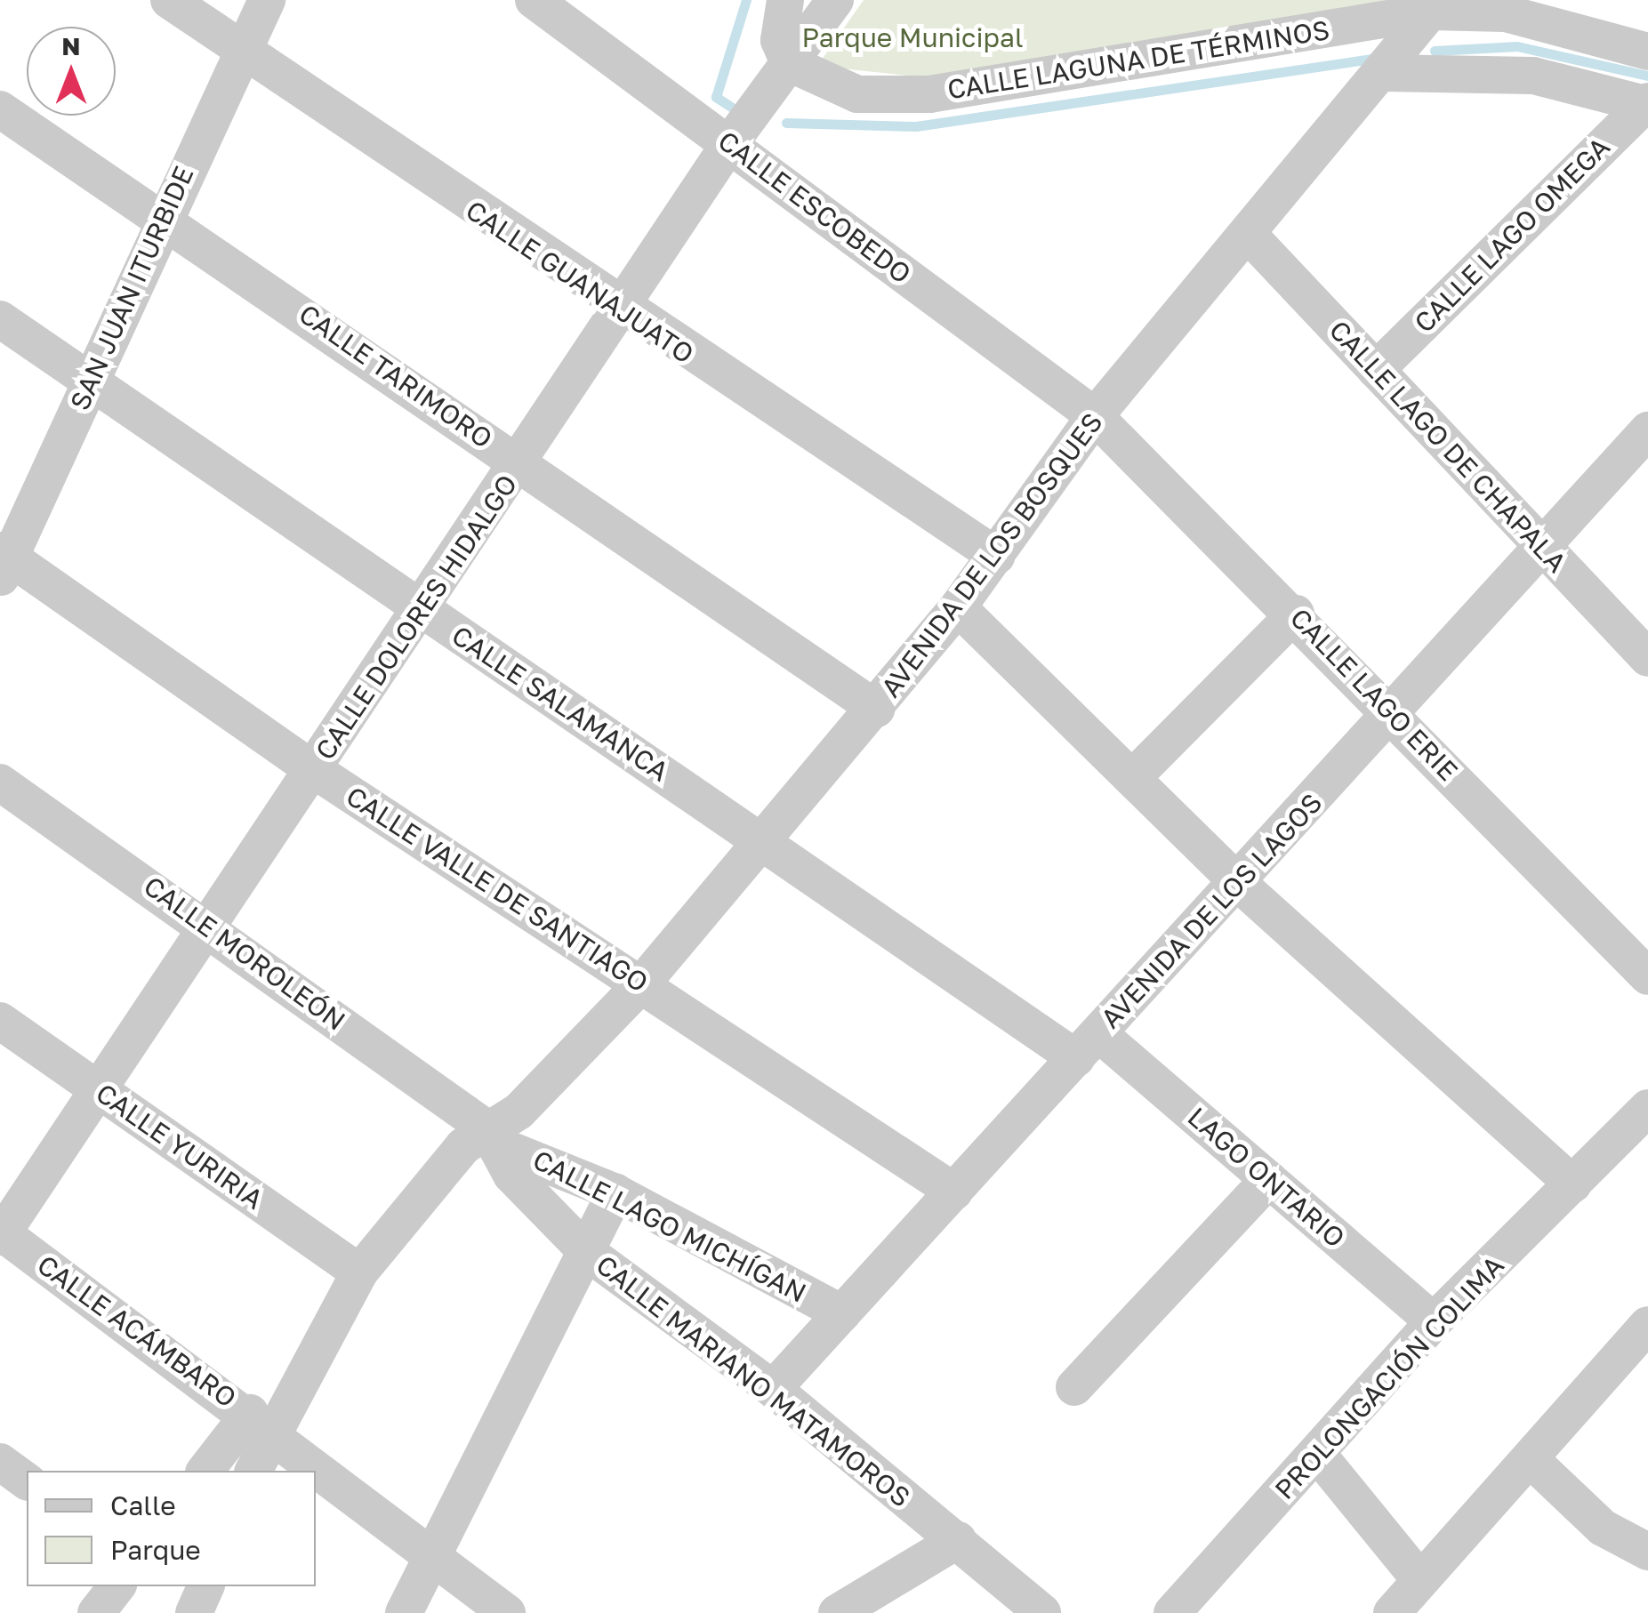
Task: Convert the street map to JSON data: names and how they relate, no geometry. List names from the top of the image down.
{
  "streets": {
    "street": [
      "CALLE LAGUNA DE TÉRMINOS",
      "CALLE ESCOBEDO",
      "CALLE LAGO OMEGA",
      "CALLE GUANAJUATO",
      "SAN JUAN ITURBIDE",
      "CALLE TARIMORO",
      "CALLE LAGO DE CHAPALA",
      "AVENIDA DE LOS BOSQUES",
      "CALLE DOLORES HIDALGO",
      "CALLE LAGO ERIE",
      "CALLE SALAMANCA",
      "CALLE VALLE DE SANTIAGO",
      "AVENIDA DE LOS LAGOS",
      "CALLE MOROLEÓN",
      "CALLE YURIRIA",
      "LAGO ONTARIO",
      "CALLE LAGO MICHÍGAN",
      "CALLE ACÁMBARO",
      "PROLONGACIÓN COLIMA",
      "CALLE MARIANO MATAMOROS"
    ]
  },
  "crossings": [
    ["CALLE LAGUNA DE TÉRMINOS", "AVENIDA DE LOS BOSQUES"],
    ["CALLE LAGUNA DE TÉRMINOS", "CALLE DOLORES HIDALGO"],
    ["CALLE ESCOBEDO", "AVENIDA DE LOS BOSQUES"],
    ["CALLE ESCOBEDO", "CALLE DOLORES HIDALGO"],
    ["CALLE ESCOBEDO", "CALLE LAGO ERIE"],
    ["CALLE LAGO OMEGA", "CALLE LAGO DE CHAPALA"],
    ["CALLE GUANAJUATO", "SAN JUAN ITURBIDE"],
    ["CALLE GUANAJUATO", "AVENIDA DE LOS BOSQUES"],
    ["CALLE GUANAJUATO", "CALLE DOLORES HIDALGO"],
    ["SAN JUAN ITURBIDE", "CALLE TARIMORO"],
    ["SAN JUAN ITURBIDE", "CALLE SALAMANCA"],
    ["SAN JUAN ITURBIDE", "CALLE VALLE DE SANTIAGO"],
    ["CALLE TARIMORO", "AVENIDA DE LOS BOSQUES"],
    ["CALLE TARIMORO", "CALLE DOLORES HIDALGO"],
    ["CALLE LAGO DE CHAPALA", "AVENIDA DE LOS BOSQUES"],
    ["CALLE LAGO DE CHAPALA", "AVENIDA DE LOS LAGOS"],
    ["AVENIDA DE LOS BOSQUES", "CALLE LAGO ERIE"],
    ["AVENIDA DE LOS BOSQUES", "CALLE SALAMANCA"],
    ["AVENIDA DE LOS BOSQUES", "CALLE VALLE DE SANTIAGO"],
    ["AVENIDA DE LOS BOSQUES", "CALLE MOROLEÓN"],
    ["AVENIDA DE LOS BOSQUES", "CALLE YURIRIA"],
    ["AVENIDA DE LOS BOSQUES", "CALLE LAGO MICHÍGAN"],
    ["AVENIDA DE LOS BOSQUES", "CALLE ACÁMBARO"],
    ["AVENIDA DE LOS BOSQUES", "CALLE MARIANO MATAMOROS"],
    ["CALLE DOLORES HIDALGO", "CALLE SALAMANCA"],
    ["CALLE DOLORES HIDALGO", "CALLE VALLE DE SANTIAGO"],
    ["CALLE DOLORES HIDALGO", "CALLE MOROLEÓN"],
    ["CALLE DOLORES HIDALGO", "CALLE YURIRIA"],
    ["CALLE DOLORES HIDALGO", "CALLE ACÁMBARO"],
    ["CALLE LAGO ERIE", "AVENIDA DE LOS LAGOS"],
    ["CALLE SALAMANCA", "AVENIDA DE LOS LAGOS"],
    ["CALLE SALAMANCA", "LAGO ONTARIO"],
    ["CALLE VALLE DE SANTIAGO", "AVENIDA DE LOS LAGOS"],
    ["AVENIDA DE LOS LAGOS", "LAGO ONTARIO"],
    ["AVENIDA DE LOS LAGOS", "CALLE LAGO MICHÍGAN"],
    ["AVENIDA DE LOS LAGOS", "CALLE MARIANO MATAMOROS"],
    ["CALLE MOROLEÓN", "CALLE LAGO MICHÍGAN"],
    ["CALLE MOROLEÓN", "CALLE MARIANO MATAMOROS"],
    ["LAGO ONTARIO", "PROLONGACIÓN COLIMA"],
    ["CALLE LAGO MICHÍGAN", "CALLE MARIANO MATAMOROS"]
  ],
  "parks": ["Parque Municipal"],
  "legend": ["Calle", "Parque"],
  "north": "top"
}
